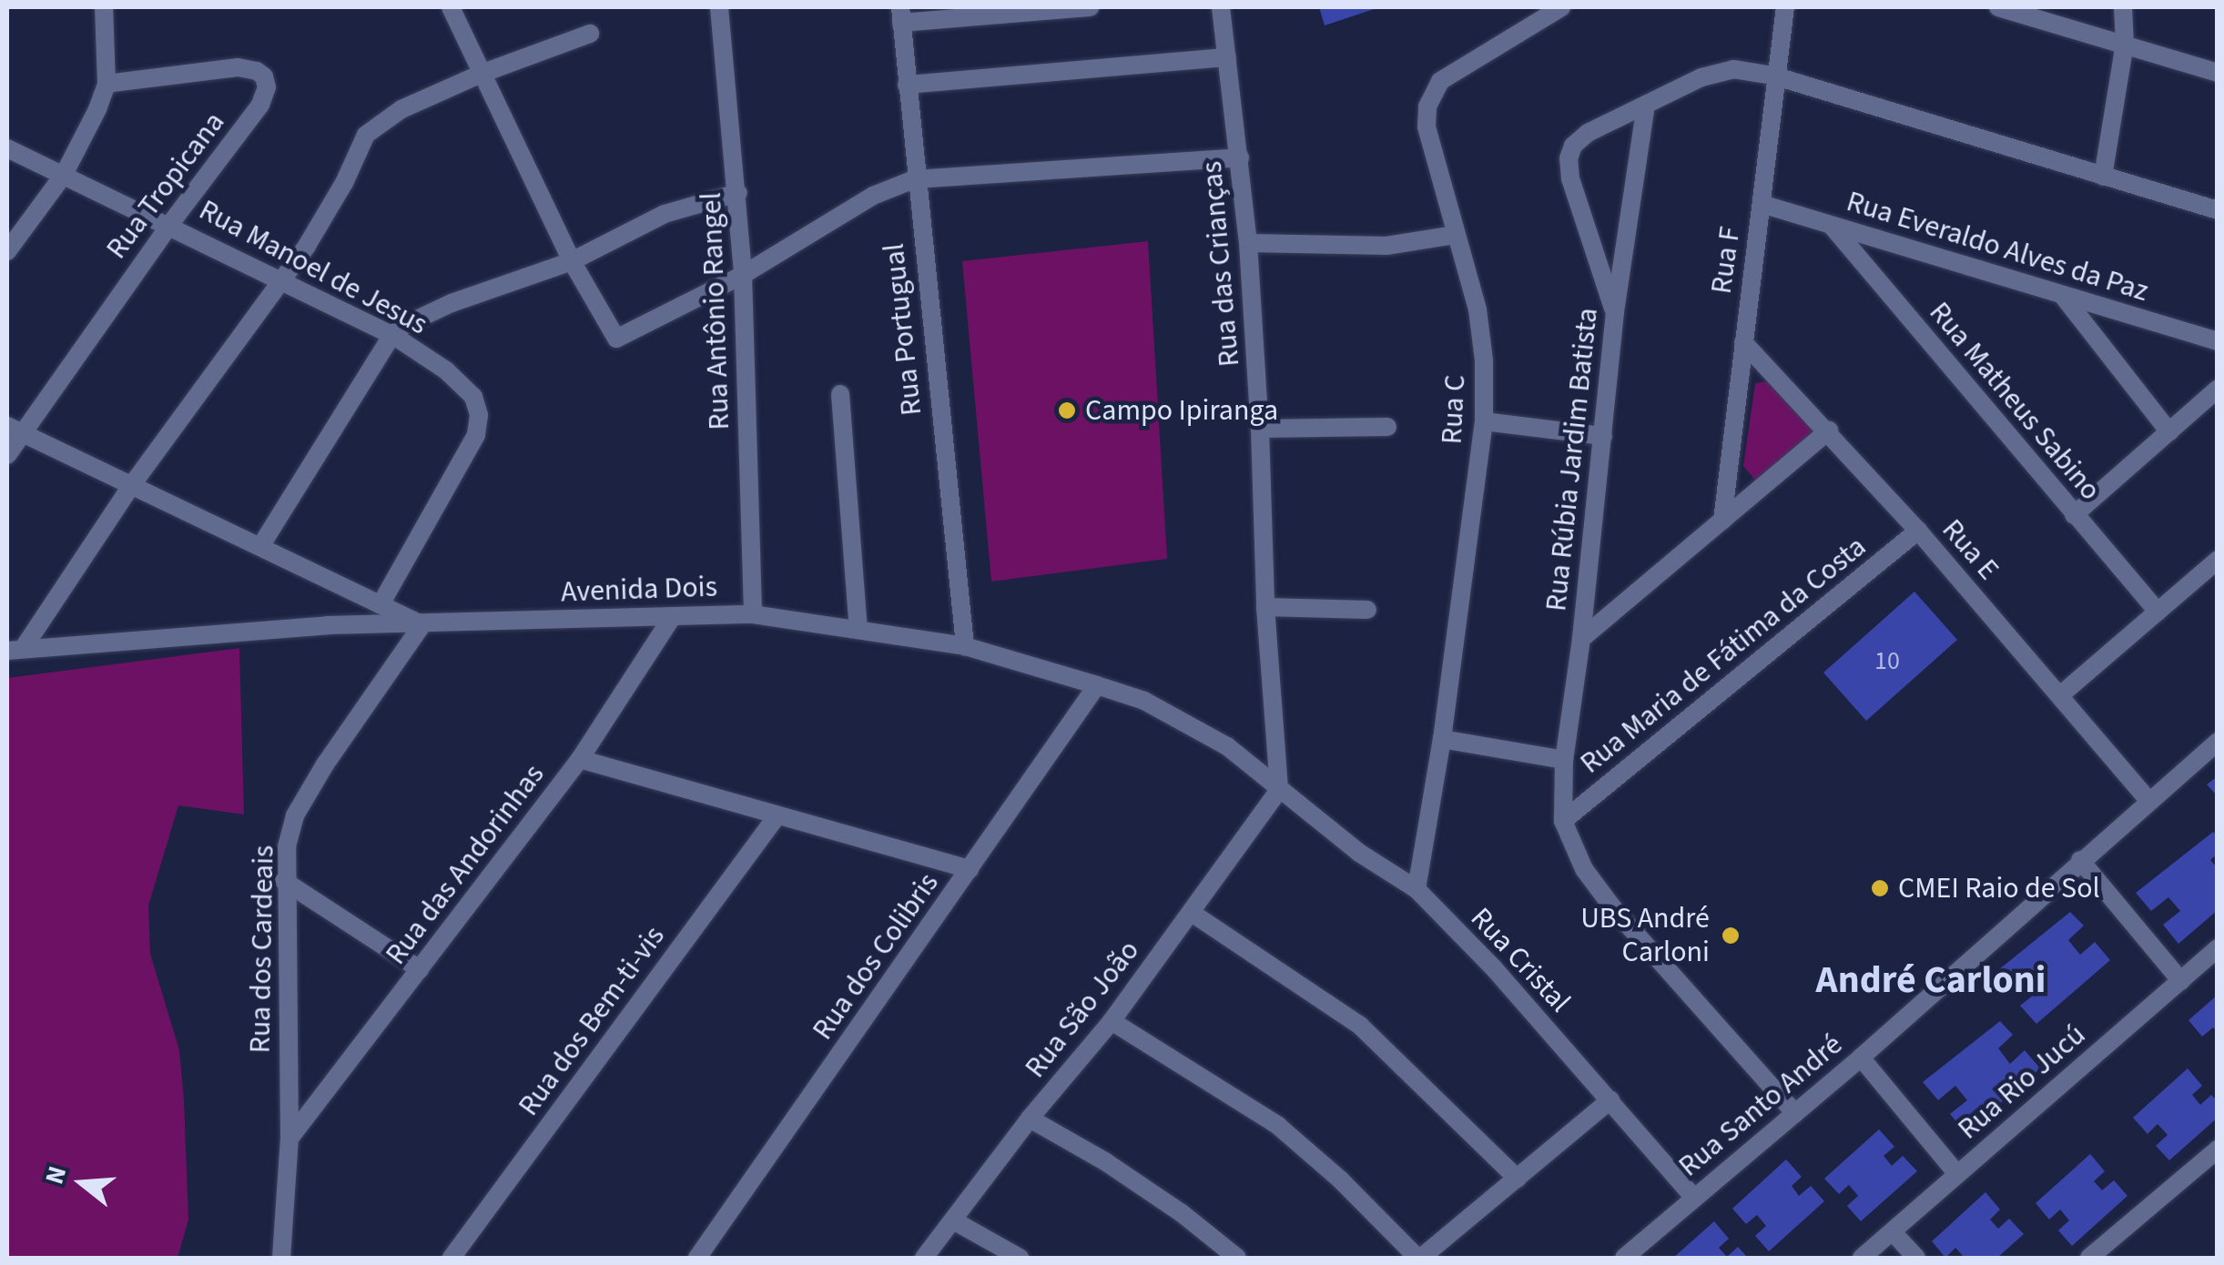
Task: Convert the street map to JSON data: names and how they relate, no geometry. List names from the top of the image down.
{
  "streets": {
    "street": [
      "Rua Tropicana",
      "Rua Everaldo Alves da Paz",
      "Rua F",
      "Rua das Crianças",
      "Rua Manoel de Jesus",
      "Rua Antônio Rangel",
      "Rua Portugual",
      "Rua Matheus Sabino",
      "Rua C",
      "Rua Rúbia Jardim Batista",
      "Rua E",
      "Avenida Dois",
      "Rua Maria de Fátima da Costa",
      "Rua das Andorinhas",
      "Rua dos Cardeais",
      "Rua dos Colibris",
      "Rua Cristal",
      "Rua São João",
      "Rua dos Bem-ti-vis",
      "Rua Rio Jucú",
      "Rua Santo André"
    ]
  },
  "crossings": [
    ["Rua Tropicana", "Rua Manoel de Jesus"],
    ["Rua Tropicana", "Avenida Dois"],
    ["Rua Everaldo Alves da Paz", "Rua F"],
    ["Rua Everaldo Alves da Paz", "Rua Matheus Sabino"],
    ["Rua F", "Rua E"],
    ["Rua das Crianças", "Avenida Dois"],
    ["Rua das Crianças", "Rua Cristal"],
    ["Rua das Crianças", "Rua São João"],
    ["Rua Manoel de Jesus", "Avenida Dois"],
    ["Rua Antônio Rangel", "Avenida Dois"],
    ["Rua Portugual", "Avenida Dois"],
    ["Rua C", "Rua Cristal"],
    ["Rua Rúbia Jardim Batista", "Rua Maria de Fátima da Costa"],
    ["Rua E", "Rua Maria de Fátima da Costa"],
    ["Rua E", "Rua Santo André"],
    ["Avenida Dois", "Rua das Andorinhas"],
    ["Avenida Dois", "Rua dos Cardeais"],
    ["Avenida Dois", "Rua dos Colibris"],
    ["Avenida Dois", "Rua Cristal"],
    ["Avenida Dois", "Rua São João"],
    ["Rua das Andorinhas", "Rua dos Cardeais"],
    ["Rua Cristal", "Rua São João"],
    ["Rua Cristal", "Rua Santo André"]
  ],
  "districts": ["André Carloni"],
  "places": ["Campo Ipiranga", "CMEI Raio de Sol", "UBS André Carloni"],
  "house_numbers": ["10"],
  "north": "left"
}
